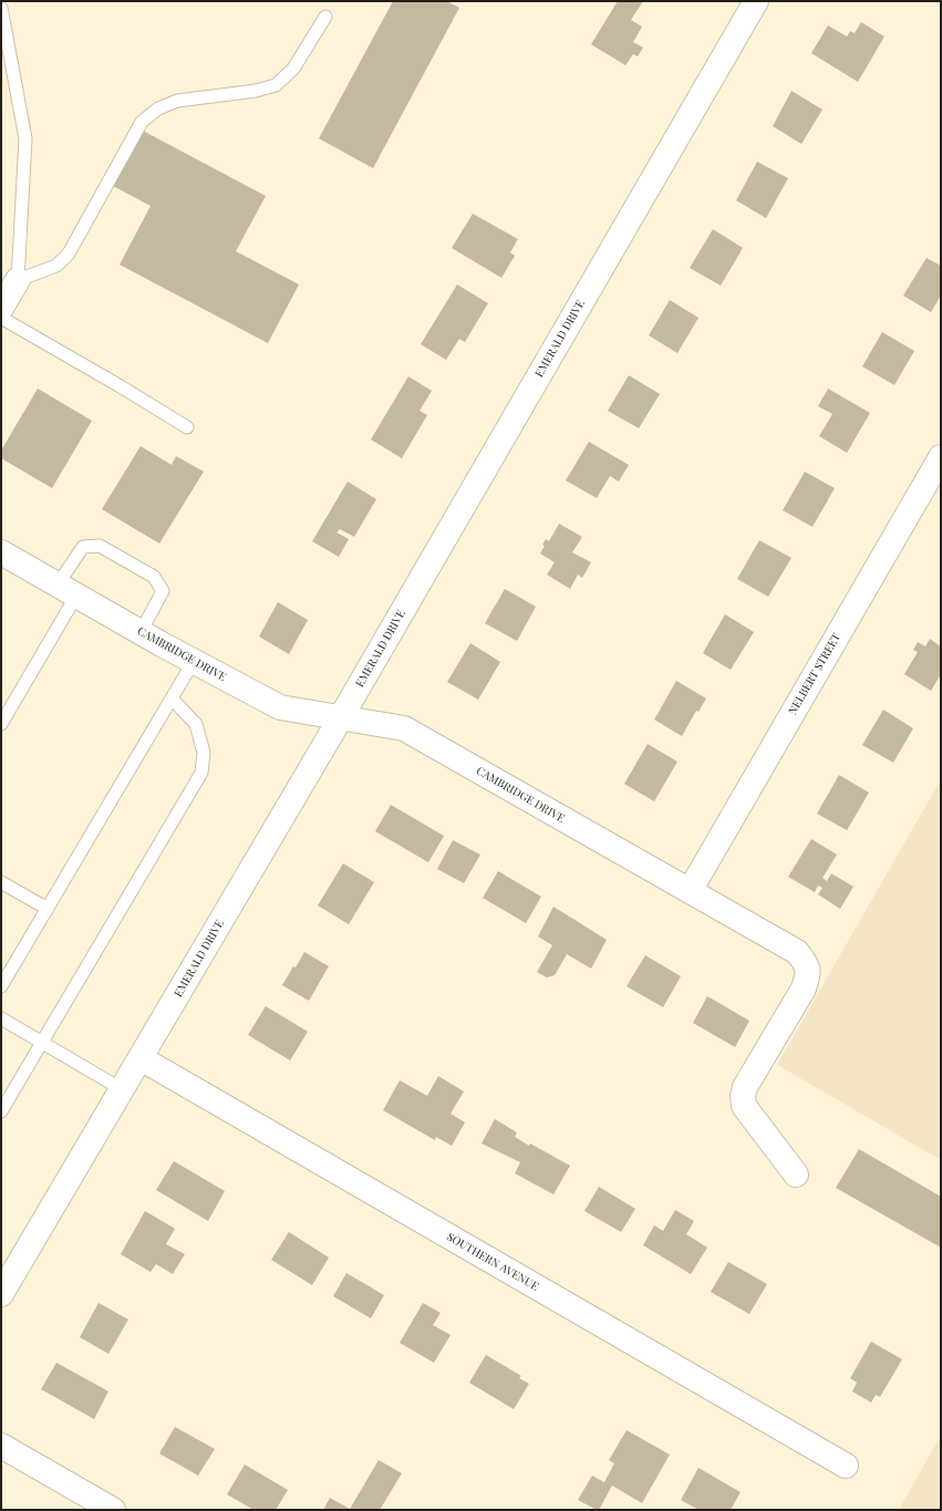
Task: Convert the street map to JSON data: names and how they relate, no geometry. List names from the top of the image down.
{
  "streets": {
    "street": [
      "EMERALD DRIVE",
      "CAMBRIDGE DRIVE",
      "NELBERT STREET",
      "SOUTHERN AVENUE"
    ]
  },
  "crossings": [
    ["EMERALD DRIVE", "CAMBRIDGE DRIVE"],
    ["EMERALD DRIVE", "SOUTHERN AVENUE"],
    ["CAMBRIDGE DRIVE", "NELBERT STREET"]
  ]
}
